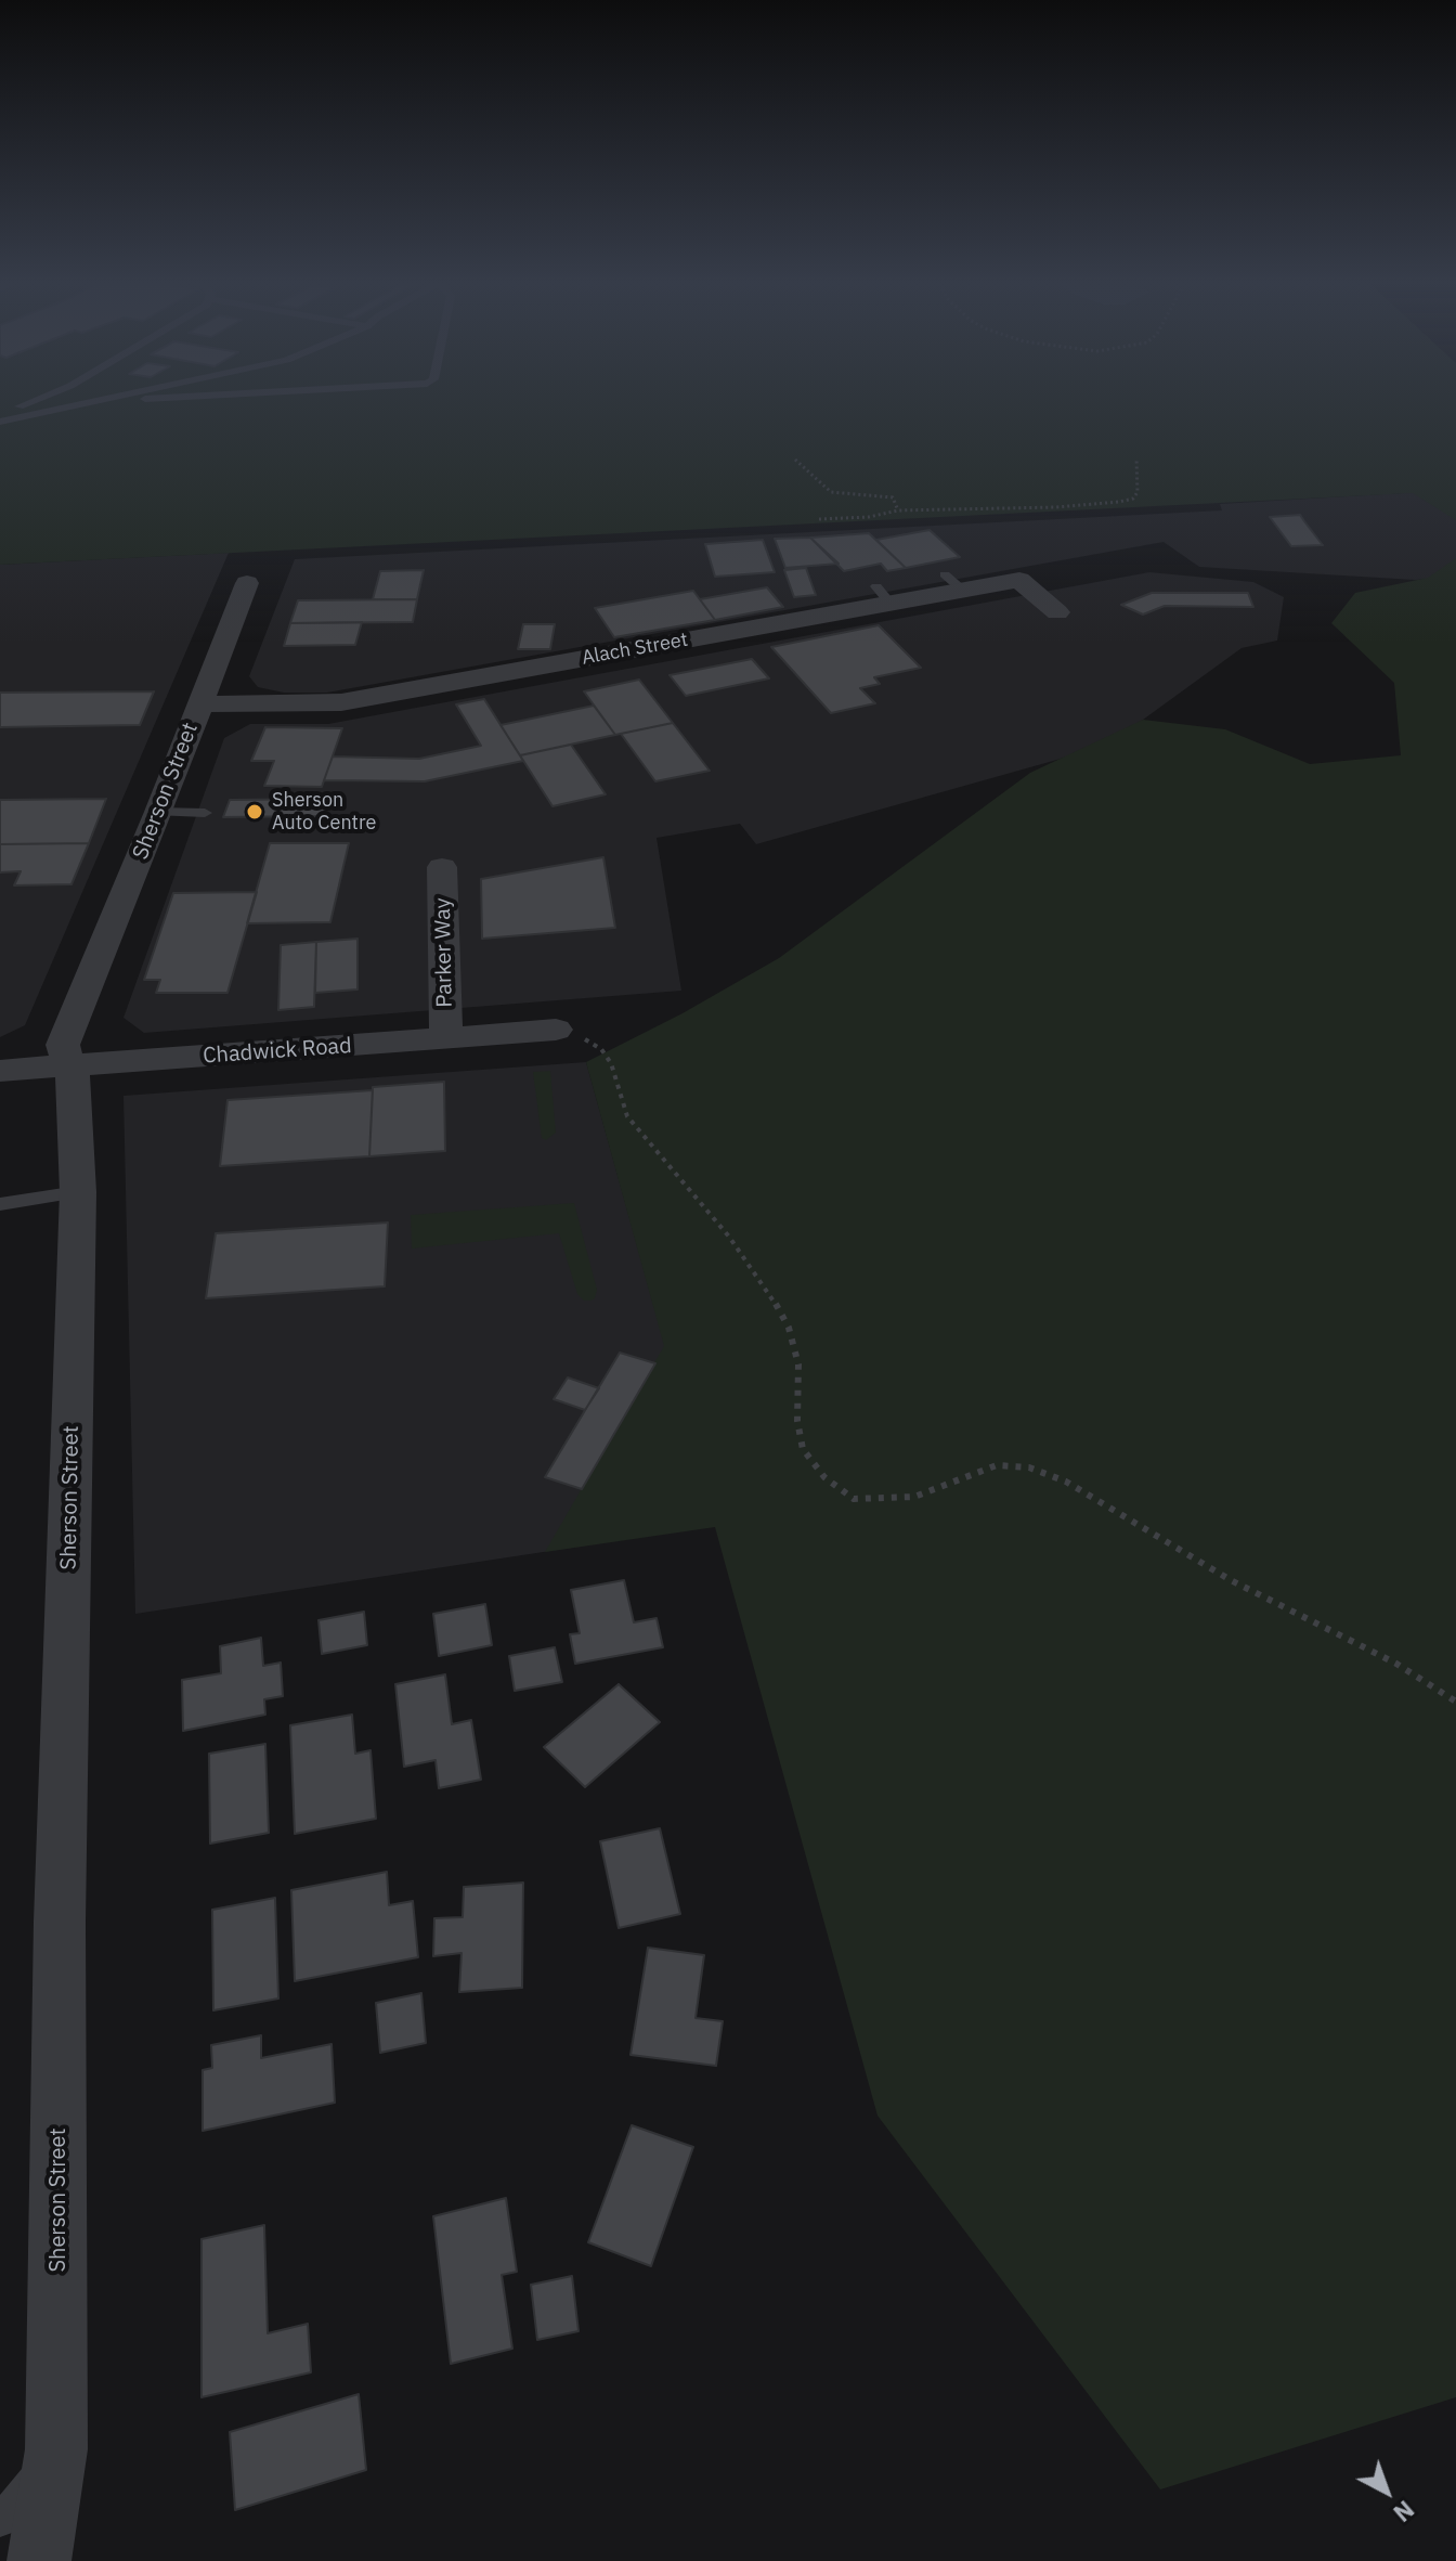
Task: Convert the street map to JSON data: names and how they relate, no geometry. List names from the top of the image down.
{
  "streets": {
    "street": [
      "Alach Street",
      "Sherson Street",
      "Parker Way",
      "Chadwick Road"
    ]
  },
  "crossings": [
    ["Alach Street", "Sherson Street"],
    ["Sherson Street", "Chadwick Road"],
    ["Parker Way", "Chadwick Road"]
  ],
  "places": ["Sherson Auto Centre"],
  "north": "bottom right"
}
